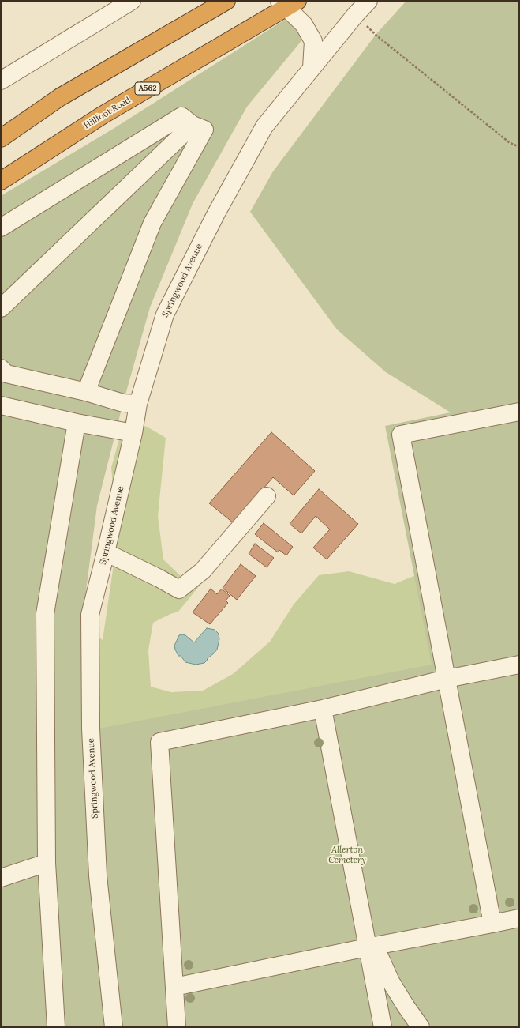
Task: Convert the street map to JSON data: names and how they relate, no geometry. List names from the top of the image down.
{
  "streets": {
    "highway": ["A562", "Hillfoot Road"],
    "street": ["Springwood Avenue"]
  },
  "parks": ["Allerton Cemetery"]
}
